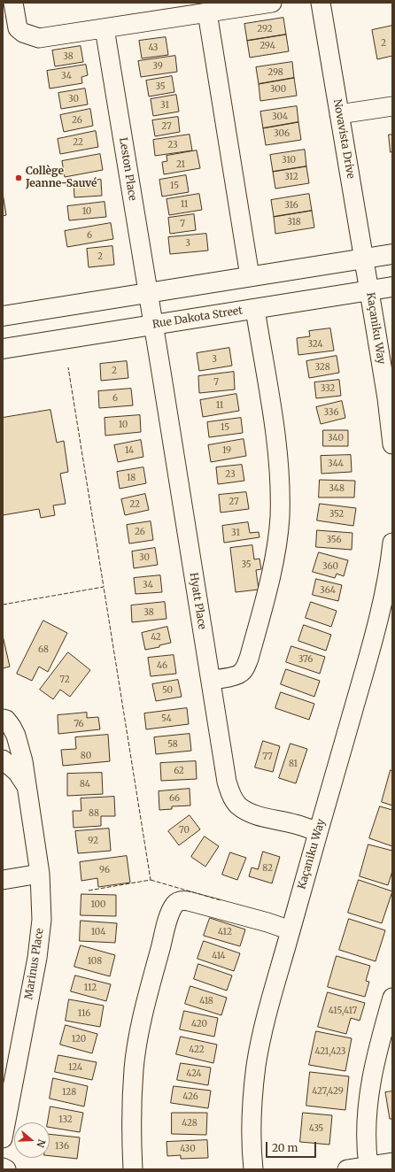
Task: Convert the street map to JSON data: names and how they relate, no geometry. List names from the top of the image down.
{
  "streets": {
    "main road": ["Rue Dakota Street"],
    "street": [
      "Novavista Drive",
      "Leston Place",
      "Kaçaniku Way",
      "Hyatt Place",
      "Marinus Place"
    ]
  },
  "crossings": [
    ["Novavista Drive", "Rue Dakota Street"],
    ["Novavista Drive", "Kaçaniku Way"],
    ["Leston Place", "Rue Dakota Street"],
    ["Leston Place", "Hyatt Place"],
    ["Rue Dakota Street", "Kaçaniku Way"],
    ["Rue Dakota Street", "Hyatt Place"],
    ["Kaçaniku Way", "Hyatt Place"]
  ],
  "places": ["Collège Jeanne-Sauvé"],
  "house_numbers": [
    "292",
    "2",
    "294",
    "43",
    "38",
    "39",
    "298",
    "34",
    "35",
    "300",
    "30",
    "31",
    "304",
    "26",
    "27",
    "306",
    "22",
    "23",
    "310",
    "21",
    "312",
    "15",
    "11",
    "316",
    "10",
    "318",
    "7",
    "6",
    "3",
    "2",
    "324",
    "3",
    "328",
    "2",
    "7",
    "332",
    "6",
    "11",
    "336",
    "10",
    "15",
    "340",
    "14",
    "19",
    "344",
    "23",
    "18",
    "348",
    "27",
    "22",
    "352",
    "26",
    "31",
    "356",
    "30",
    "35",
    "360",
    "34",
    "364",
    "38",
    "42",
    "68",
    "376",
    "46",
    "72",
    "50",
    "54",
    "76",
    "58",
    "80",
    "77",
    "81",
    "62",
    "84",
    "66",
    "88",
    "70",
    "92",
    "82",
    "96",
    "100",
    "104",
    "412",
    "414",
    "108",
    "112",
    "418",
    "415,417",
    "116",
    "420",
    "120",
    "422",
    "421,423",
    "124",
    "424",
    "427,429",
    "128",
    "426",
    "132",
    "428",
    "435",
    "136",
    "430"
  ],
  "scale_bar": "20 m",
  "north": "right"
}
